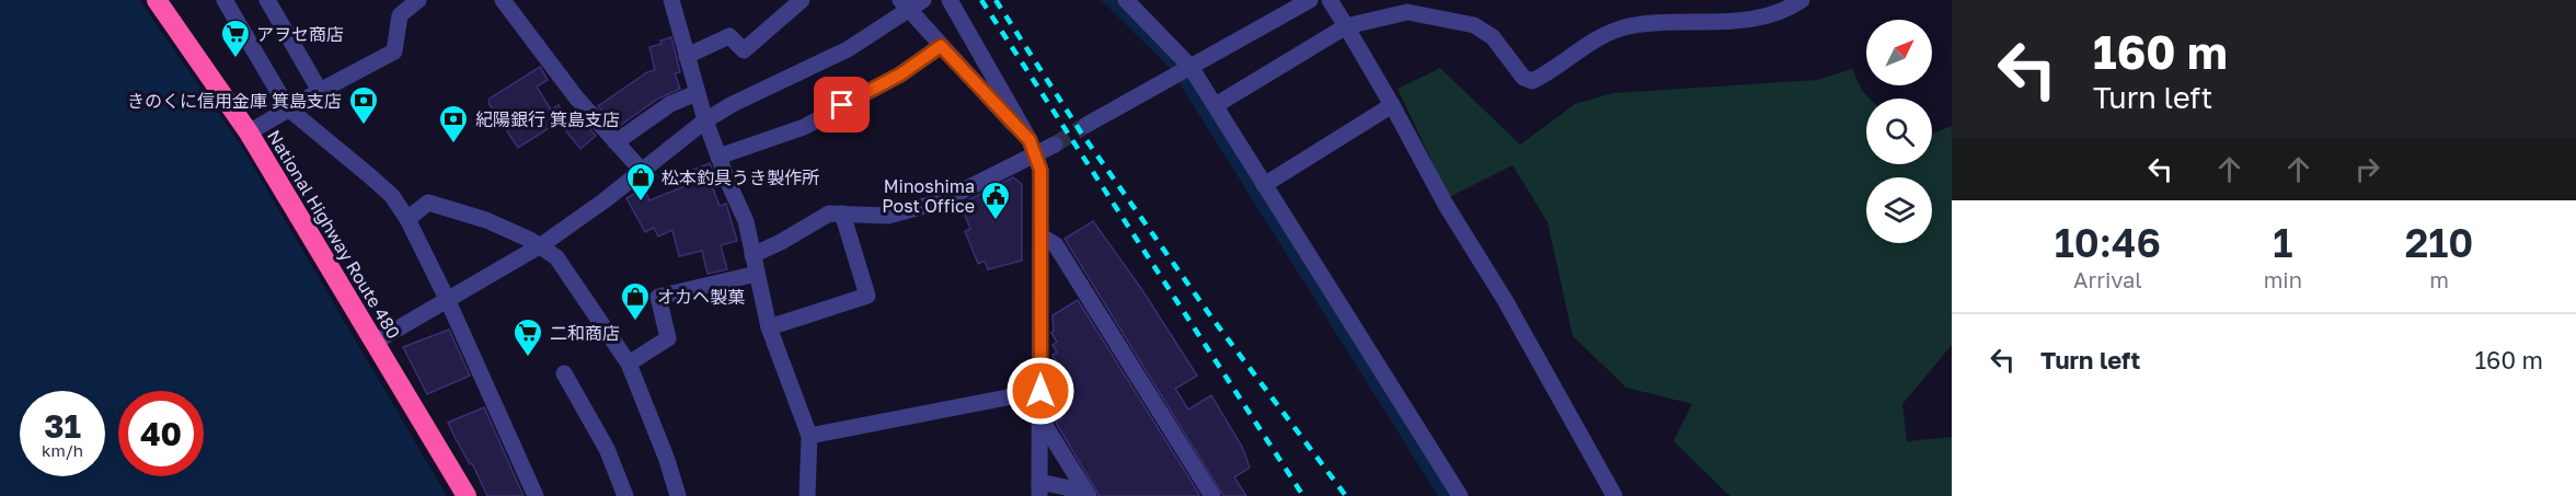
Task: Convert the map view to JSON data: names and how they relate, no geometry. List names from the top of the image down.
{
  "streets": {
    "highway": ["National Highway Route 480"]
  },
  "places": {
    "supermarket": ["アヲセ商店", "二和商店"],
    "bank": ["きのくに信用金庫 箕島支店", "紀陽銀行 箕島支店"],
    "shop": ["松本釣具うき製作所", "オカヘ製菓"],
    "public building": ["Minoshima Post Office"]
  },
  "north": "top right",
  "page": {
    "turn": ["160 m", "Turn left"],
    "eta": [
      "10:46",
      "Arrival",
      "1",
      "min",
      "210",
      "m"
    ],
    "list": [
      {
        "name": "Turn left",
        "value": "160 m"
      }
    ],
    "speed": "31 km/h",
    "limit": "40"
  }
}
